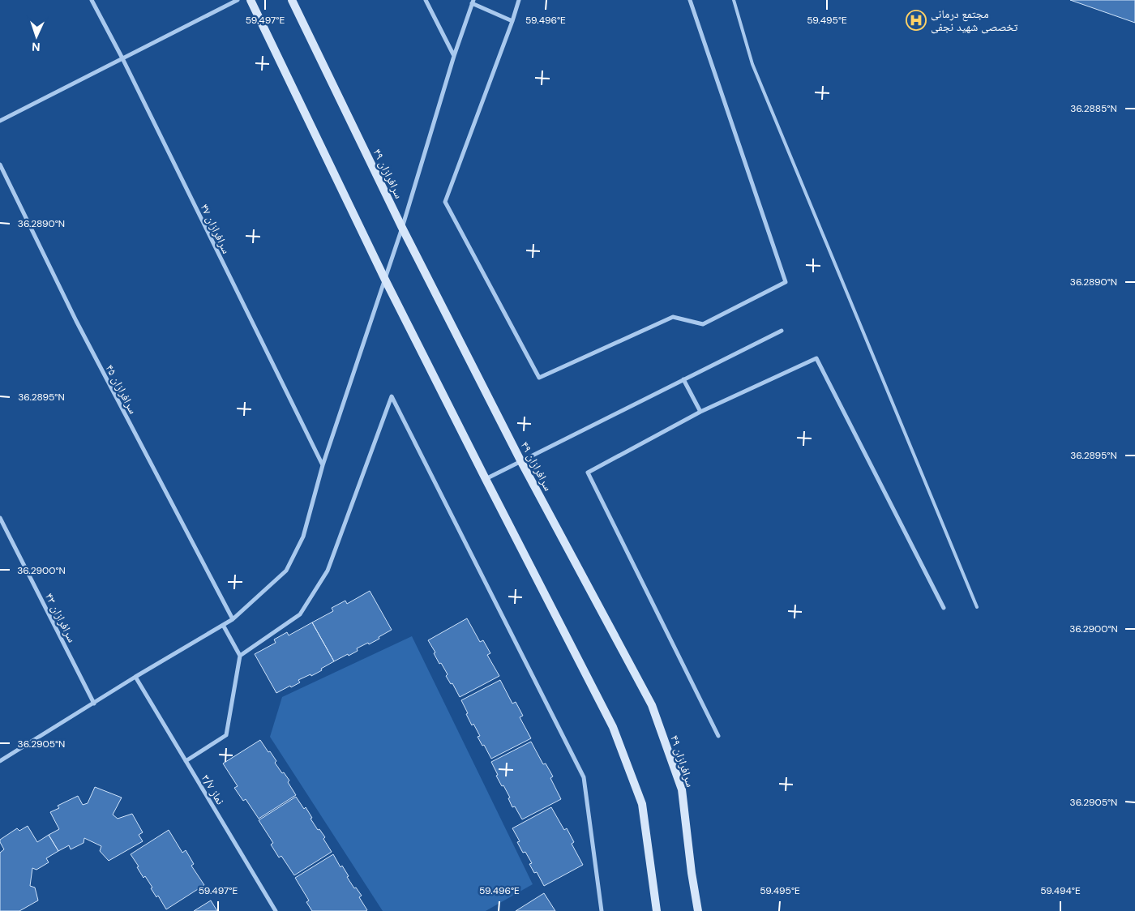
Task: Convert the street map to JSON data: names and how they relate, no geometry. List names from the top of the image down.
{
  "streets": {
    "street": [
      "سرافرازان ۴۹",
      "سرافرازان ۴۷",
      "سرافرازان ۴۵",
      "سرافرازان ۴۳",
      "نماز ۳/۷"
    ]
  },
  "places": {
    "hospital": ["مجتمع درمانی تخصصی شهید نجفی"]
  },
  "north": "bottom",
  "coordinates": [
    "59.497°E",
    "59.496°E",
    "59.495°E",
    "36.2885°N",
    "36.2890°N",
    "36.2895°N",
    "36.2900°N",
    "36.2905°N",
    "59.494°E"
  ]
}
